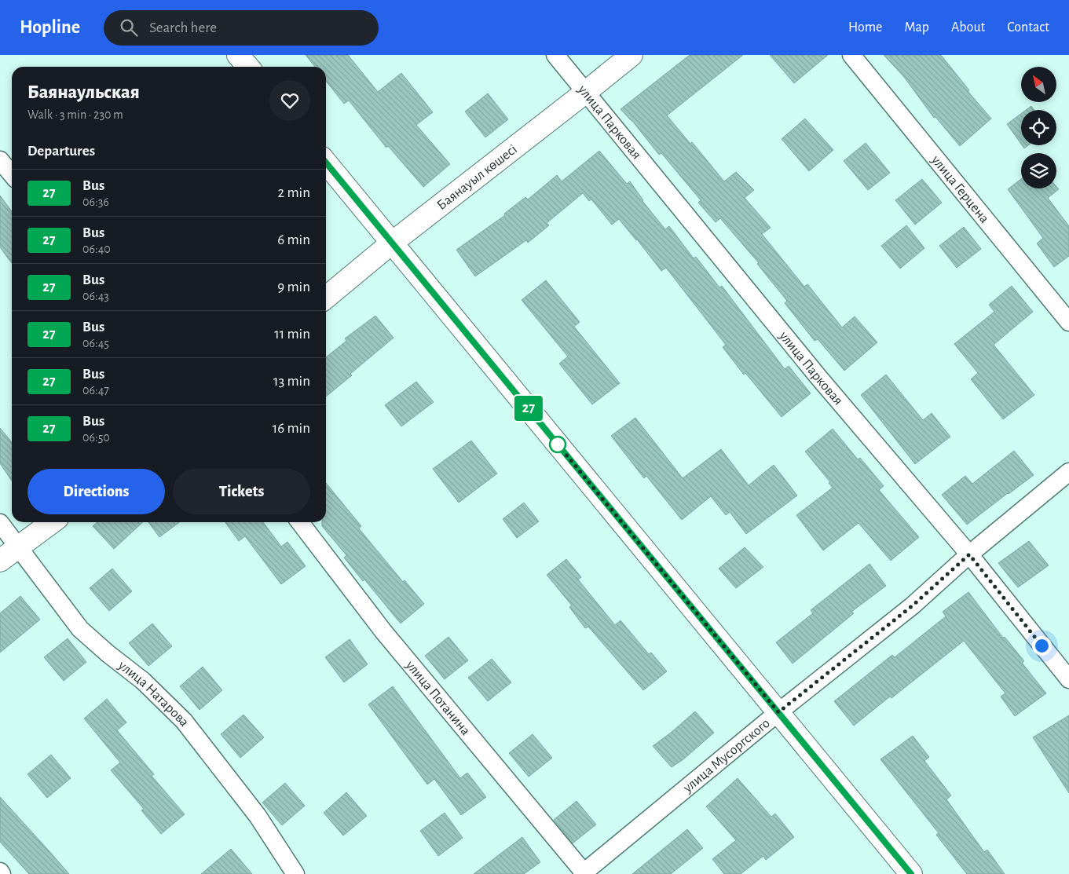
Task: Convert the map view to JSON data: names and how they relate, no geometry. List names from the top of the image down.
{
  "streets": {
    "main road": ["Баянауыл көшесі"],
    "street": [
      "улица Парковая",
      "улица Герцена",
      "улица Натарова",
      "улица Потанина",
      "улица Мусоргского"
    ]
  },
  "crossings": [
    ["улица Парковая", "Баянауыл көшесі"],
    ["улица Парковая", "улица Мусоргского"],
    ["улица Потанина", "улица Мусоргского"]
  ],
  "lines": ["bus line 27"],
  "north": "top left",
  "page": {
    "header": "Hopline",
    "search": "Search here",
    "nav": [
      "Home",
      "Map",
      "About",
      "Contact"
    ],
    "on_map": "27",
    "heading": [
      ["Баянаульская", "Walk · 3 min · 230 m"],
      "Departures"
    ],
    "list": [
      {
        "mark": "27",
        "name": "Bus",
        "note": "06:36",
        "value": "2 min"
      },
      {
        "mark": "27",
        "name": "Bus",
        "note": "06:40",
        "value": "6 min"
      },
      {
        "mark": "27",
        "name": "Bus",
        "note": "06:43",
        "value": "9 min"
      },
      {
        "mark": "27",
        "name": "Bus",
        "note": "06:45",
        "value": "11 min"
      },
      {
        "mark": "27",
        "name": "Bus",
        "note": "06:47",
        "value": "13 min"
      },
      {
        "mark": "27",
        "name": "Bus",
        "note": "06:50",
        "value": "16 min"
      }
    ],
    "buttons": ["Directions", "Tickets"]
  }
}
